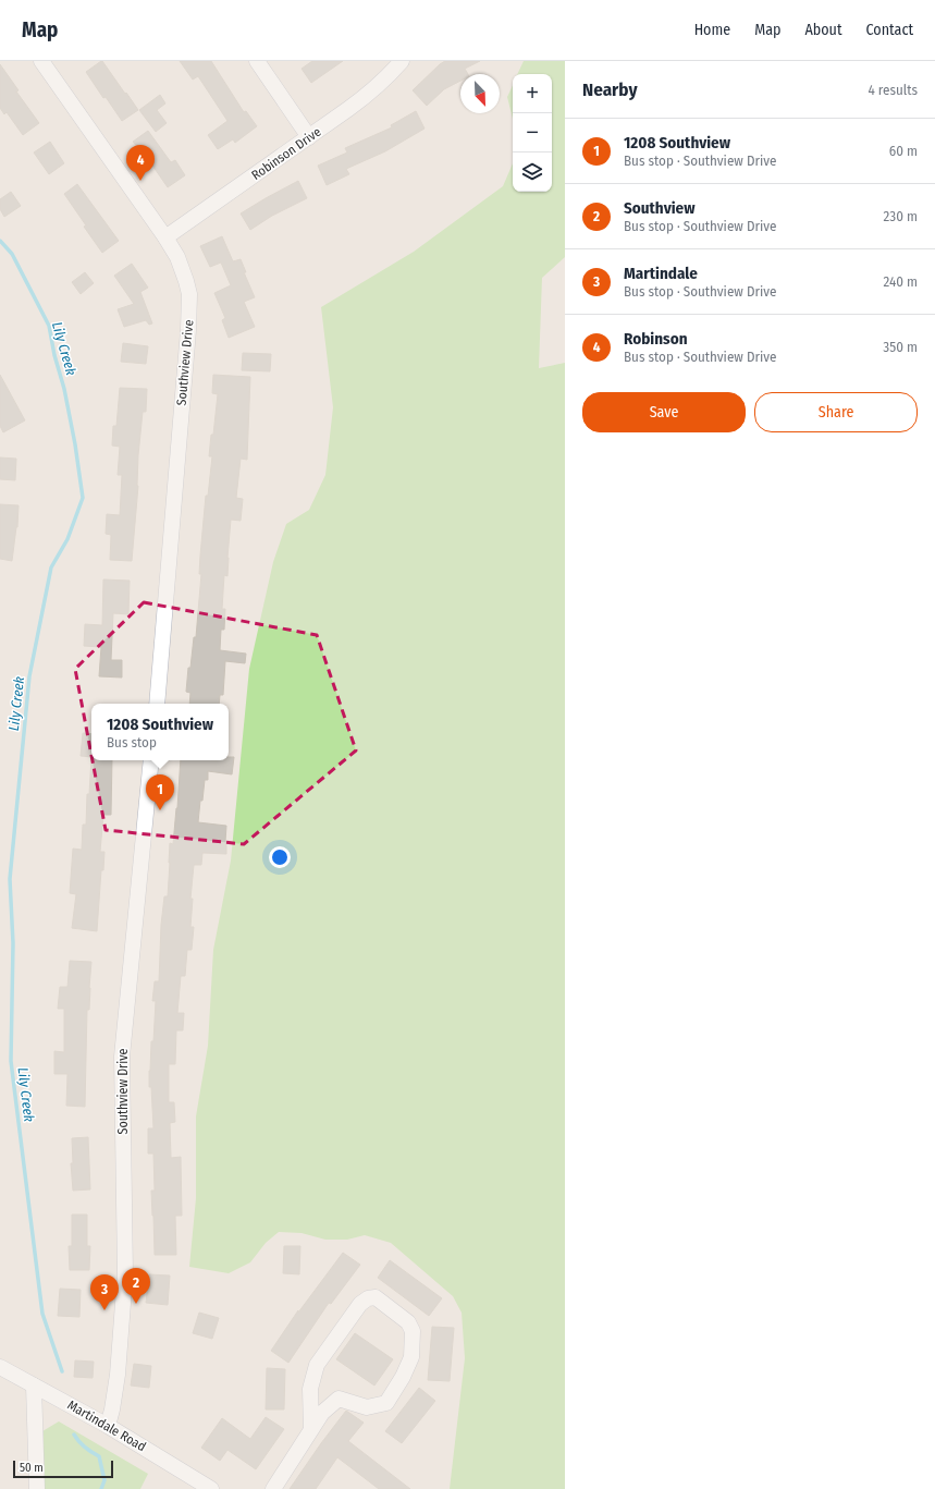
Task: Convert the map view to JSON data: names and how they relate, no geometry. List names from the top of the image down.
{
  "streets": {
    "street": ["Robinson Drive", "Southview Drive", "Martindale Road"]
  },
  "crossings": [
    ["Robinson Drive", "Southview Drive"],
    ["Southview Drive", "Martindale Road"]
  ],
  "water": ["Lily Creek"],
  "scale_bar": "50 m",
  "north": "bottom right",
  "page": {
    "header": "Map",
    "nav": [
      "Home",
      "Map",
      "About",
      "Contact"
    ],
    "heading": ["Nearby", "4 results"],
    "map_buttons": ["+", "−"],
    "list": [
      {
        "mark": "1",
        "name": "1208 Southview",
        "note": "Bus stop · Southview Drive",
        "value": "60 m"
      },
      {
        "mark": "2",
        "name": "Southview",
        "note": "Bus stop · Southview Drive",
        "value": "230 m"
      },
      {
        "mark": "3",
        "name": "Martindale",
        "note": "Bus stop · Southview Drive",
        "value": "240 m"
      },
      {
        "mark": "4",
        "name": "Robinson",
        "note": "Bus stop · Southview Drive",
        "value": "350 m"
      }
    ],
    "pins": [
      "4",
      "1",
      "2",
      "3"
    ],
    "buttons": ["Save", "Share"],
    "popup": ["1208 Southview", "Bus stop"],
    "scale": "50 m"
  }
}
